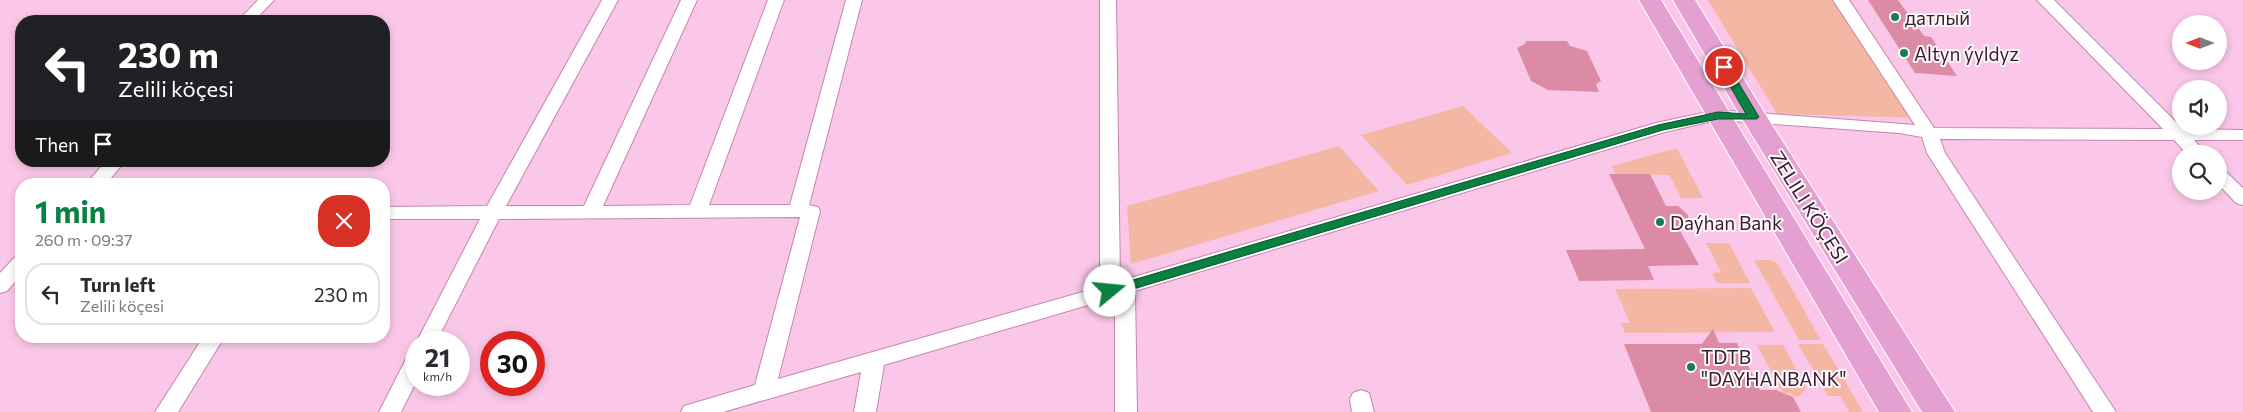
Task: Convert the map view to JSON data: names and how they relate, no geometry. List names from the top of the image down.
{
  "streets": {
    "main road": ["ZELILI KÖÇESI"]
  },
  "places": [
    "датлый",
    "Altyn ýyldyz",
    "Daýhan Bank",
    "TDTB \"DAYHANBANK\""
  ],
  "north": "left",
  "page": {
    "turn": ["230 m", "Zelili köçesi"],
    "then": "Then",
    "heading": ["1 min", "260 m · 09:37"],
    "list": [
      {
        "name": "Turn left",
        "note": "Zelili köçesi",
        "value": "230 m"
      }
    ],
    "speed": "21 km/h",
    "limit": "30"
  }
}
